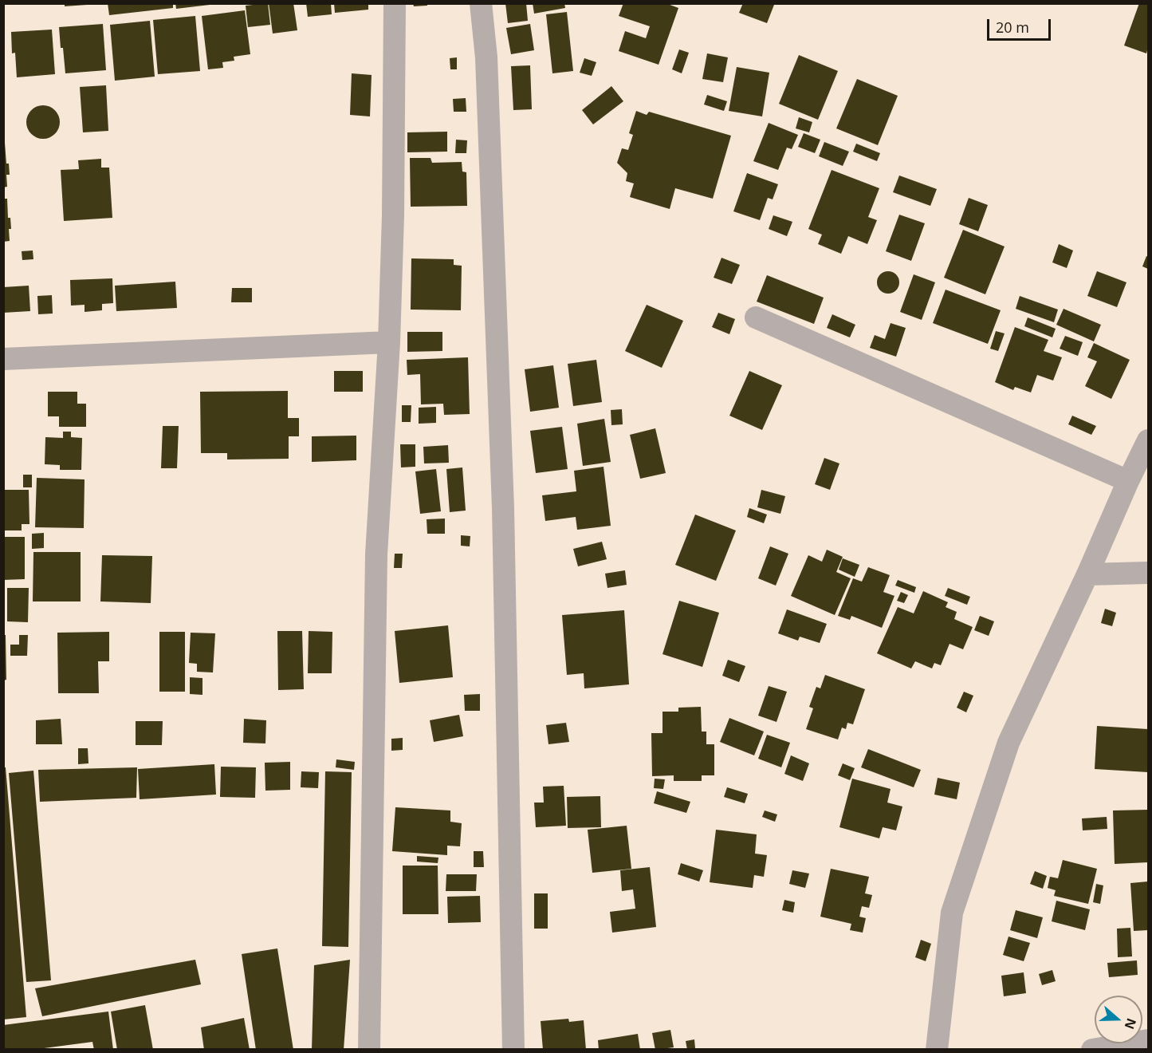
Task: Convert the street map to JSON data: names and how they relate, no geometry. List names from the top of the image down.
{
  "scale_bar": "20 m",
  "north": "right"
}
